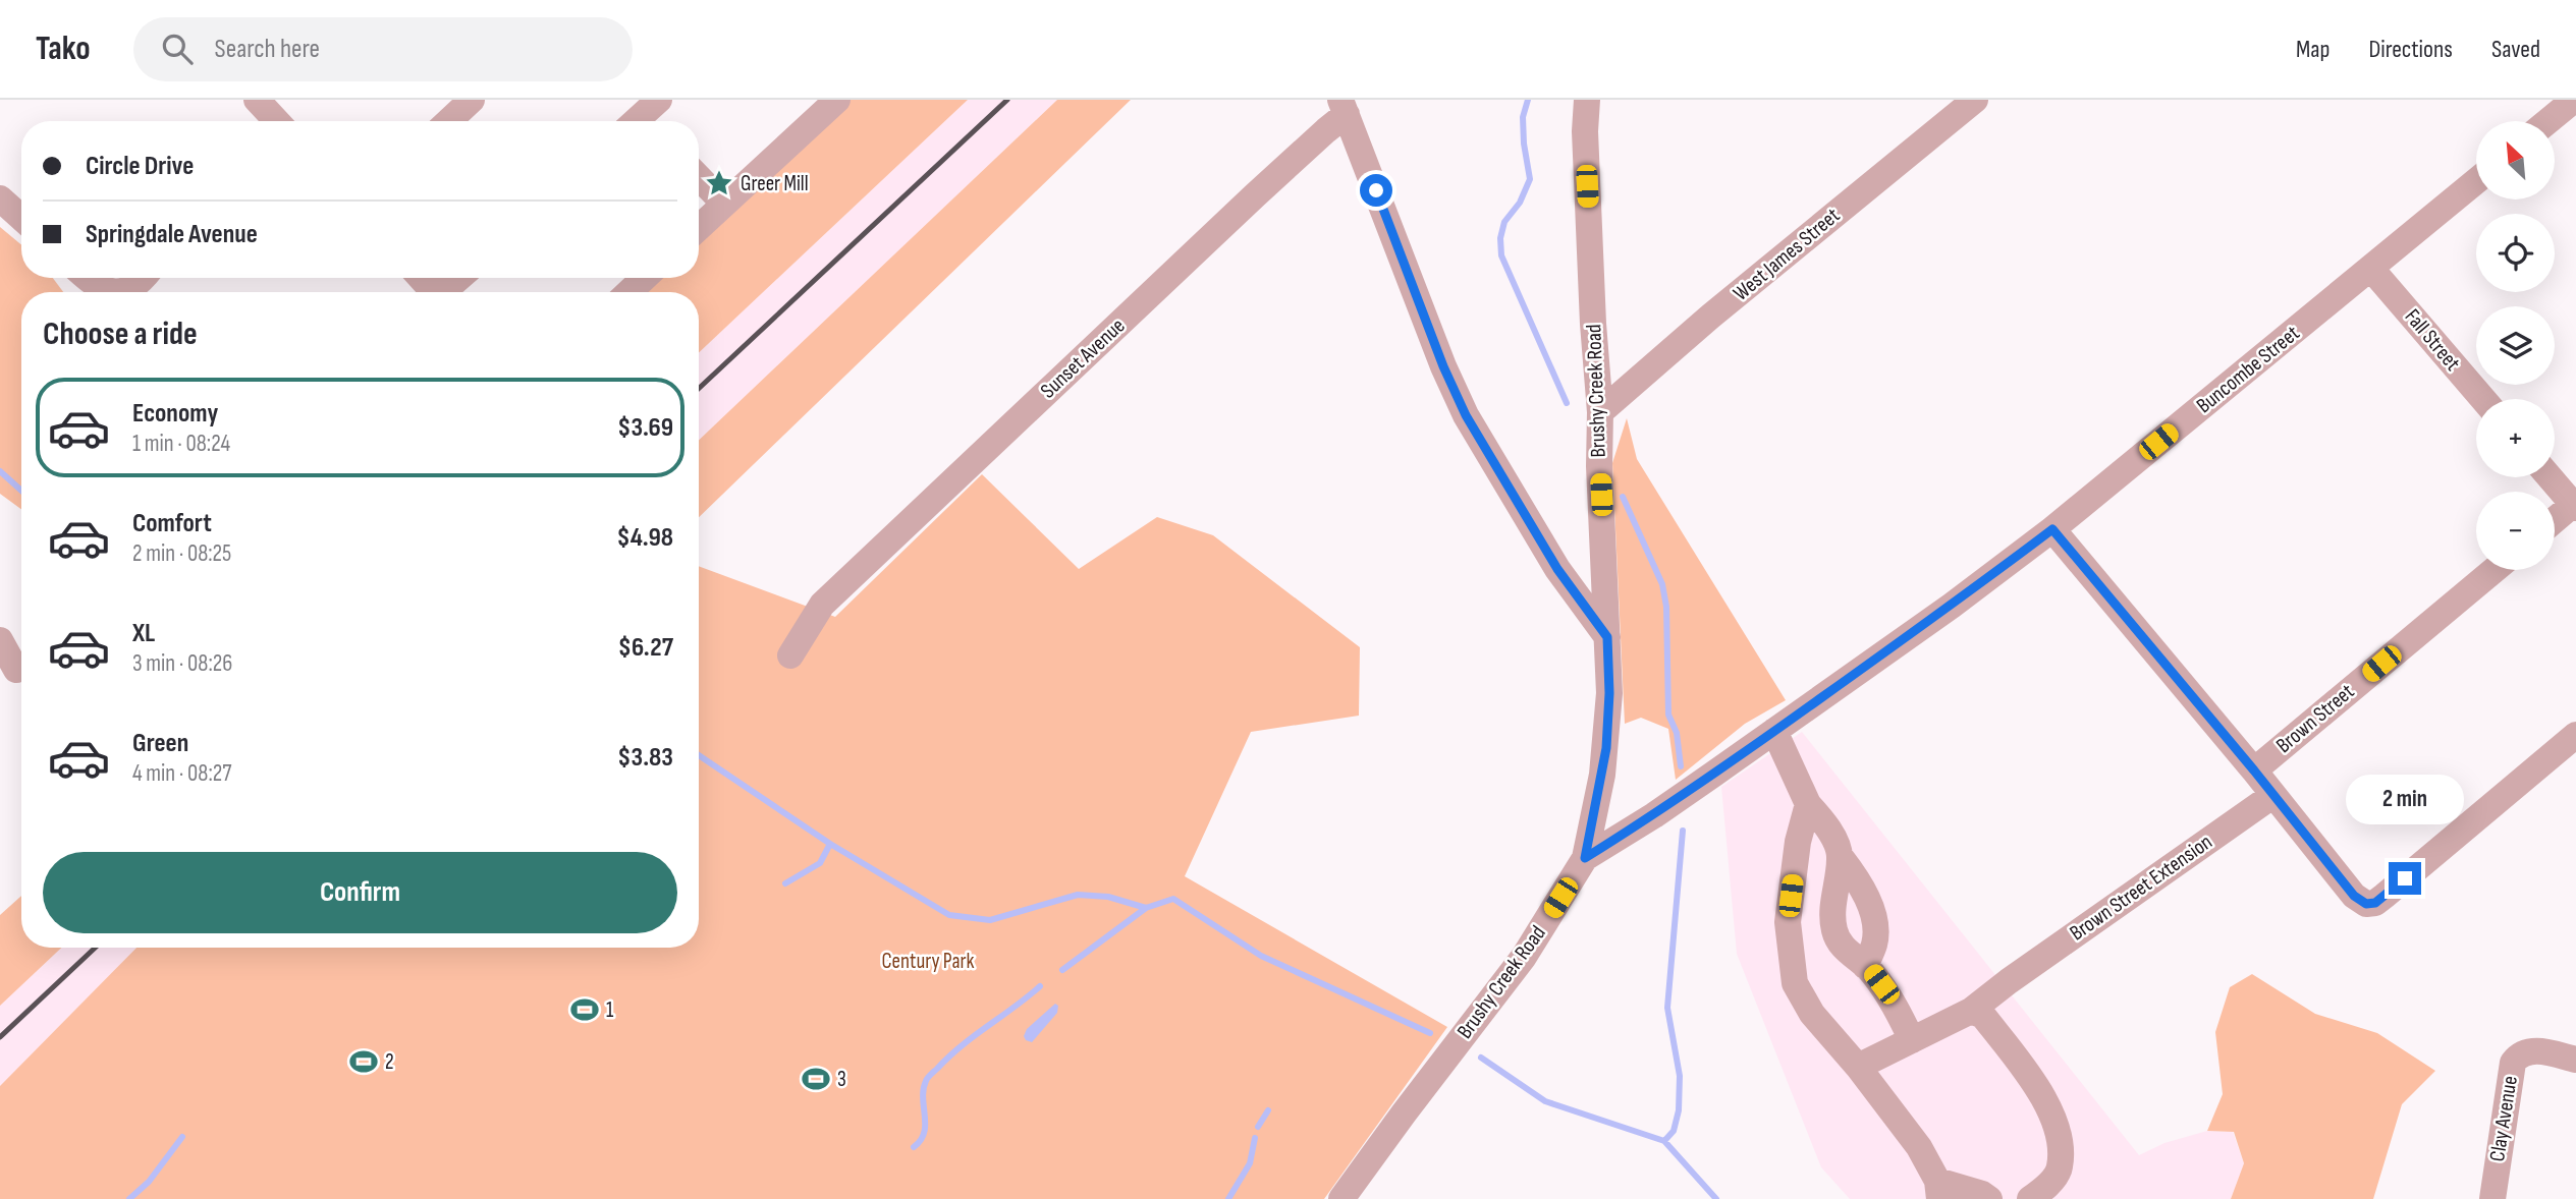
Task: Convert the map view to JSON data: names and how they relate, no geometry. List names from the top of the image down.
{
  "streets": {
    "street": [
      "West James Street",
      "Fall Street",
      "Sunset Avenue",
      "Buncombe Street",
      "Brushy Creek Road",
      "Brown Street",
      "Brown Street Extension",
      "Clay Avenue"
    ]
  },
  "crossings": [
    ["West James Street", "Brushy Creek Road"],
    ["Fall Street", "Buncombe Street"],
    ["Buncombe Street", "Brushy Creek Road"]
  ],
  "parks": ["Century Park"],
  "places": {
    "place": ["Greer Mill"],
    "sports": ["1", "2", "3"]
  },
  "north": "top left",
  "page": {
    "header": "Tako",
    "search": "Search here",
    "nav": ["Map", "Directions", "Saved"],
    "map_buttons": ["+", "−"],
    "banner": ["Circle Drive", "Springdale Avenue"],
    "heading": "Choose a ride",
    "list": [
      {
        "name": "Economy",
        "note": "1 min · 08:24",
        "value": "$3.69"
      },
      {
        "name": "Comfort",
        "note": "2 min · 08:25",
        "value": "$4.98"
      },
      {
        "name": "XL",
        "note": "3 min · 08:26",
        "value": "$6.27"
      },
      {
        "name": "Green",
        "note": "4 min · 08:27",
        "value": "$3.83"
      }
    ],
    "bubble": "2 min",
    "buttons": "Confirm"
  }
}
